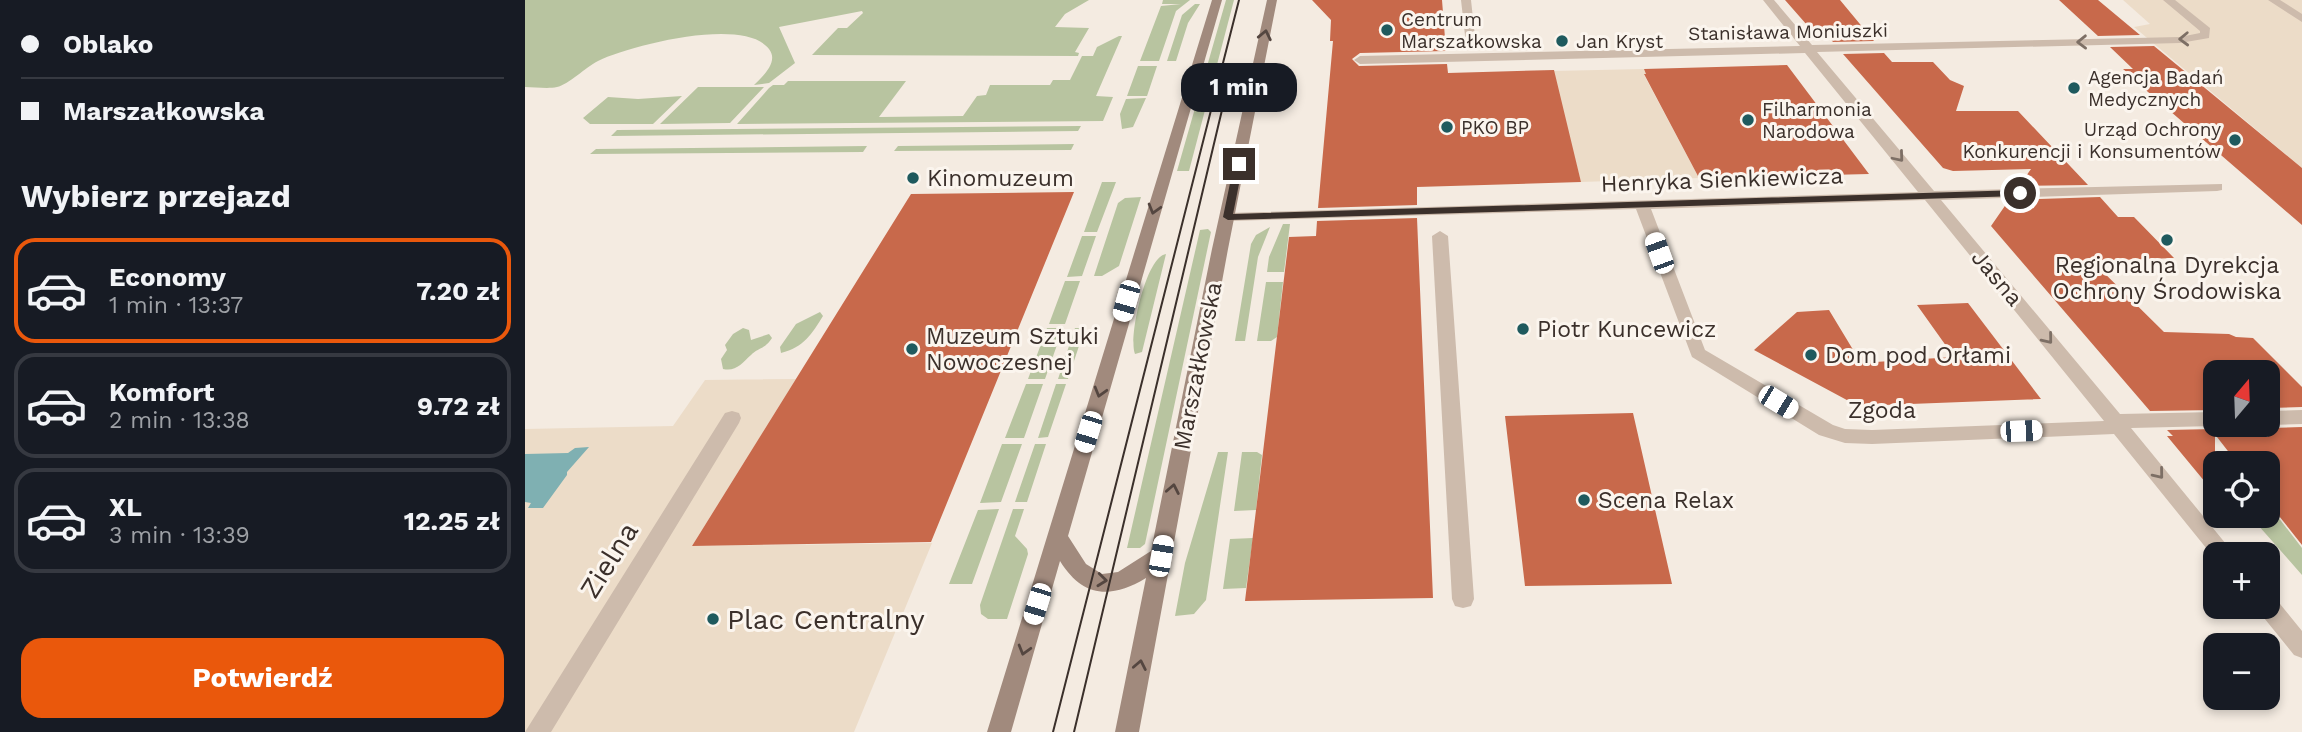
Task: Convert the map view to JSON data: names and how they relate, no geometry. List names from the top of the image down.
{
  "streets": {
    "main road": ["Marszałkowska"],
    "street": [
      "Stanisława Moniuszki",
      "Henryka Sienkiewicza",
      "Jasna",
      "Zgoda",
      "Zielna"
    ]
  },
  "crossings": [
    ["Stanisława Moniuszki", "Jasna"],
    ["Henryka Sienkiewicza", "Jasna"],
    ["Henryka Sienkiewicza", "Marszałkowska"],
    ["Henryka Sienkiewicza", "Zgoda"],
    ["Jasna", "Zgoda"]
  ],
  "one_way": ["Stanisława Moniuszki", "Jasna"],
  "places": [
    "Centrum Marszałkowska",
    "Jan Kryst",
    "Agencja Badań Medycznych",
    "Filharmonia Narodowa",
    "PKO BP",
    "Urząd Ochrony Konkurencji i Konsumentów",
    "Kinomuzeum",
    "Regionalna Dyrekcja Ochrony Środowiska",
    "Piotr Kuncewicz",
    "Muzeum Sztuki Nowoczesnej",
    "Dom pod Orłami",
    "Scena Relax",
    "Plac Centralny"
  ],
  "north": "top",
  "page": {
    "banner": ["Oblako", "Marszałkowska"],
    "bubble": "1 min",
    "heading": "Wybierz przejazd",
    "list": [
      {
        "name": "Economy",
        "note": "1 min · 13:37",
        "value": "7.20 zł"
      },
      {
        "name": "Komfort",
        "note": "2 min · 13:38",
        "value": "9.72 zł"
      },
      {
        "name": "XL",
        "note": "3 min · 13:39",
        "value": "12.25 zł"
      }
    ],
    "map_buttons": ["+", "−"],
    "buttons": "Potwierdź"
  }
}
